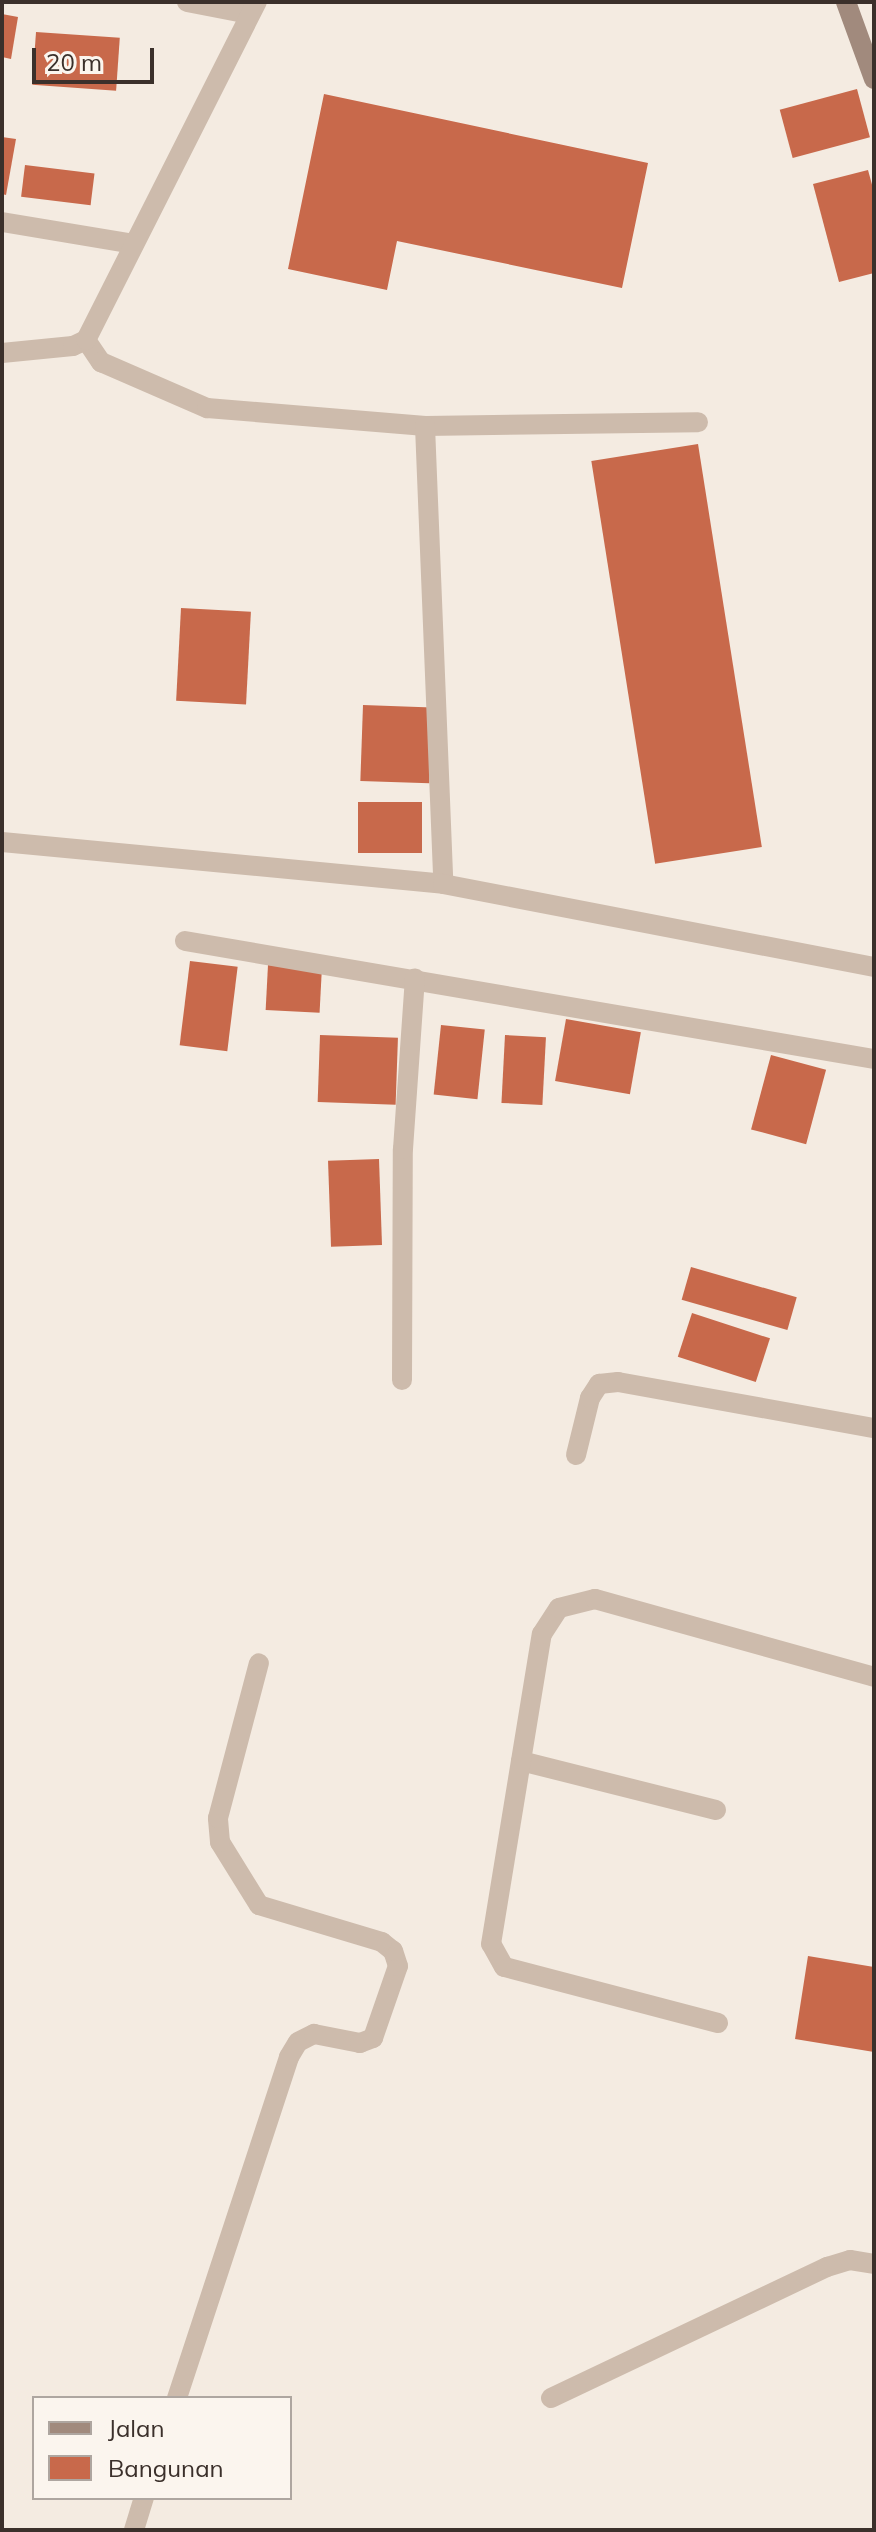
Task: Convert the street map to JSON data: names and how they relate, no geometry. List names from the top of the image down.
{
  "legend": ["Jalan", "Bangunan"],
  "scale_bar": "20 m"
}
